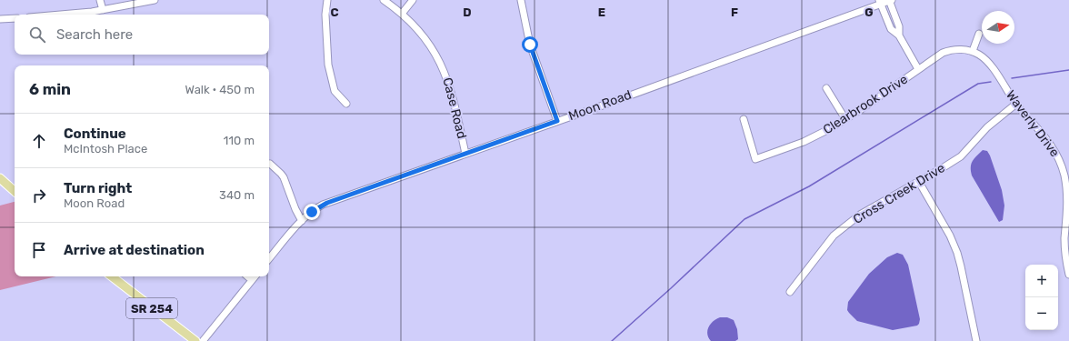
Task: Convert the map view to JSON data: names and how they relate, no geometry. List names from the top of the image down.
{
  "streets": {
    "main road": ["SR 254"],
    "street": [
      "Clearbrook Drive",
      "Moon Road",
      "Case Road",
      "Waverly Drive",
      "Cross Creek Drive"
    ]
  },
  "crossings": [
    ["Clearbrook Drive", "Waverly Drive"],
    ["Moon Road", "Case Road"],
    ["Waverly Drive", "Cross Creek Drive"]
  ],
  "north": "right",
  "page": {
    "search": "Search here",
    "heading": ["6 min", "Walk · 450 m"],
    "list": [
      ["Continue", "McIntosh Place", "110 m"],
      ["Turn right", "Moon Road", "340 m"],
      "Arrive at destination"
    ],
    "map_buttons": ["+", "−"]
  },
  "grid": {
    "columns": [
      "C",
      "D",
      "E",
      "F",
      "G"
    ]
  }
}
